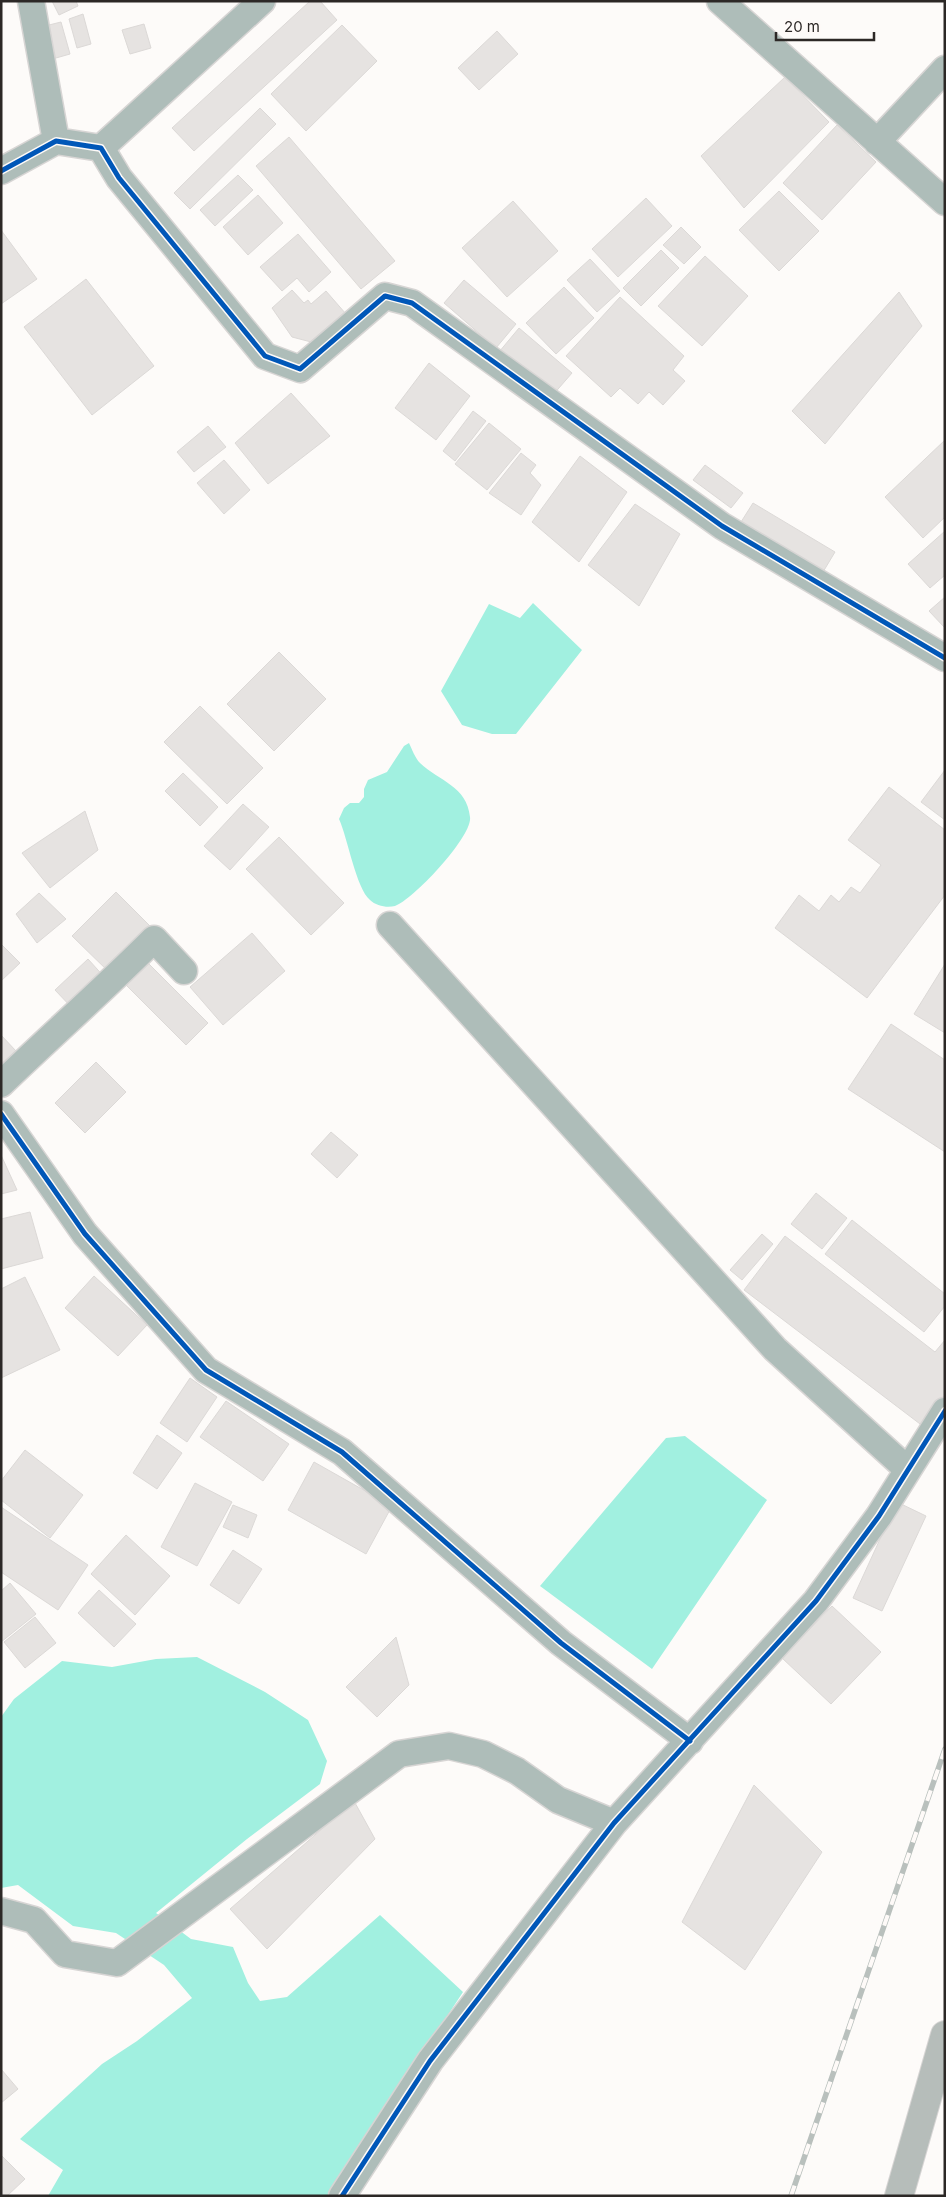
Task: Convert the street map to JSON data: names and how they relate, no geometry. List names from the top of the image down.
{
  "scale_bar": "20 m"
}
